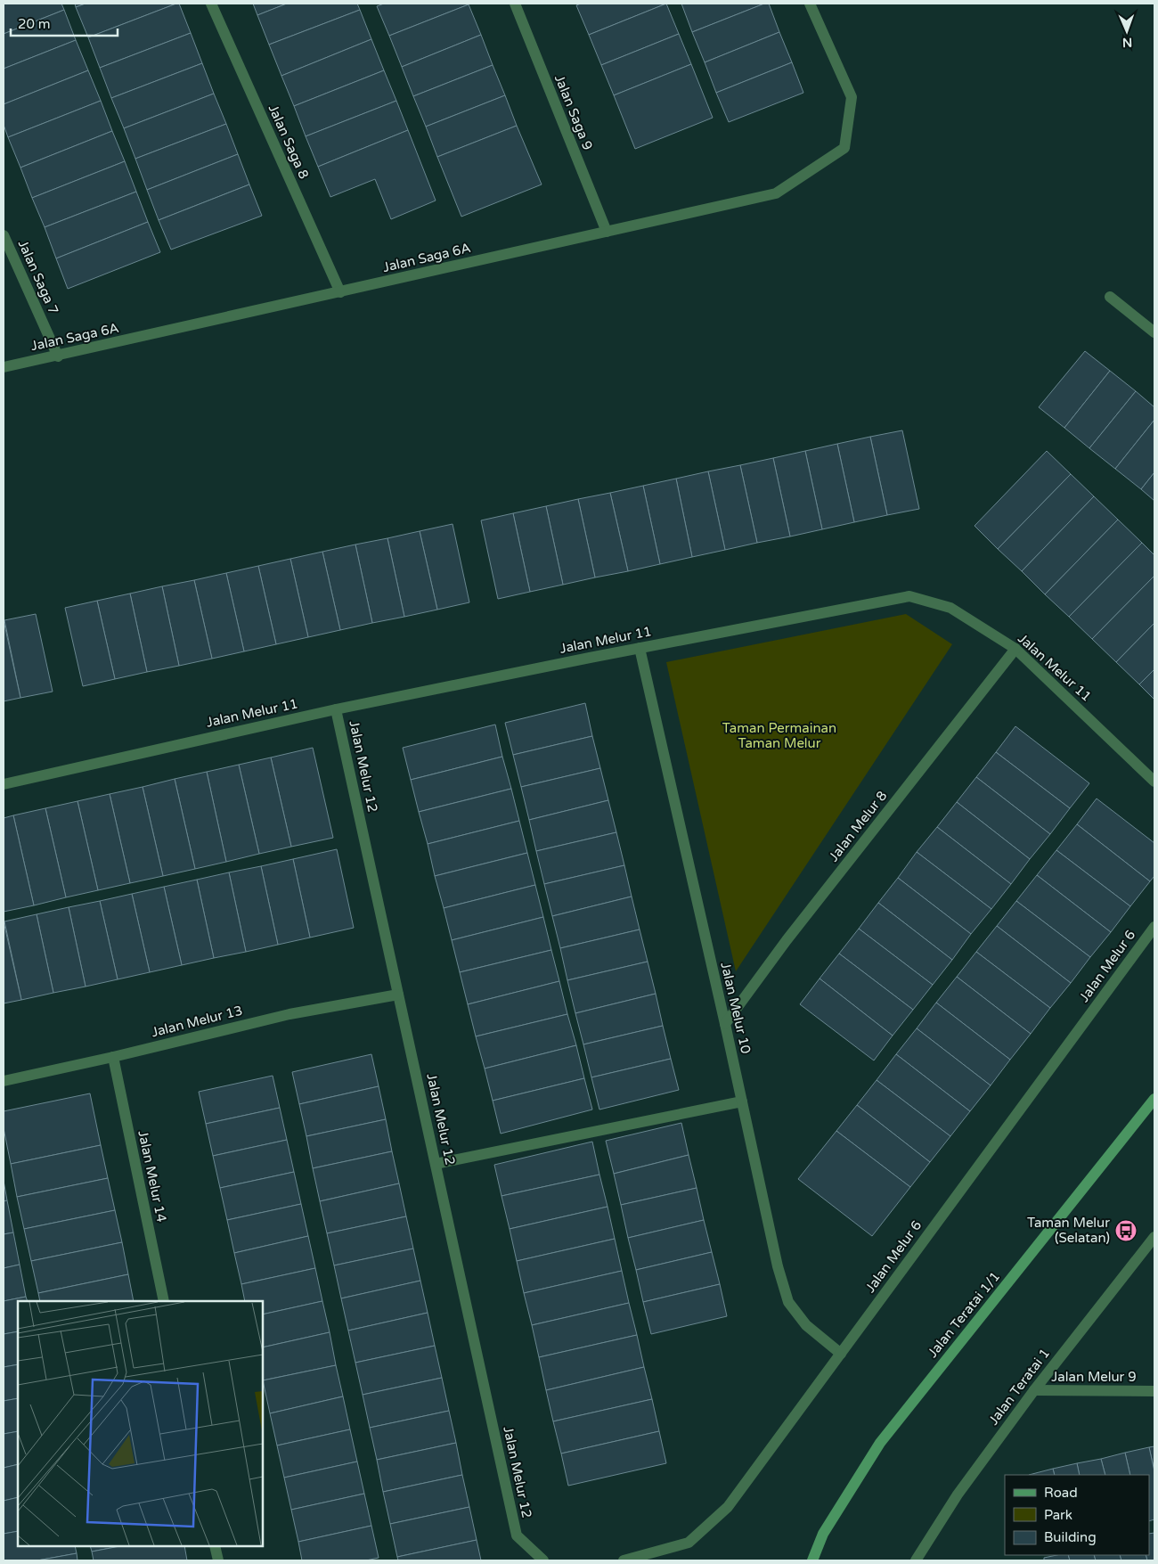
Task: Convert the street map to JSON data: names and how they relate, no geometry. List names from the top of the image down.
{
  "streets": {
    "street": [
      "Jalan Saga 9",
      "Jalan Saga 8",
      "Jalan Saga 6A",
      "Jalan Saga 7",
      "Jalan Melur 11",
      "Jalan Melur 12",
      "Jalan Melur 8",
      "Jalan Melur 6",
      "Jalan Melur 10",
      "Jalan Melur 13",
      "Jalan Melur 14",
      "Jalan Teratai 1/1",
      "Jalan Melur 9",
      "Jalan Teratai 1"
    ]
  },
  "crossings": [
    ["Jalan Saga 9", "Jalan Saga 6A"],
    ["Jalan Saga 8", "Jalan Saga 6A"],
    ["Jalan Saga 6A", "Jalan Saga 7"],
    ["Jalan Melur 11", "Jalan Melur 12"],
    ["Jalan Melur 11", "Jalan Melur 8"],
    ["Jalan Melur 11", "Jalan Melur 10"],
    ["Jalan Melur 12", "Jalan Melur 13"],
    ["Jalan Melur 8", "Jalan Melur 10"],
    ["Jalan Melur 6", "Jalan Melur 10"],
    ["Jalan Melur 13", "Jalan Melur 14"],
    ["Jalan Melur 9", "Jalan Teratai 1"]
  ],
  "parks": ["Taman Permainan Taman Melur"],
  "places": {
    "bus stop": ["Taman Melur (Selatan)"]
  },
  "legend": ["Road", "Park", "Building"],
  "scale_bar": "20 m",
  "north": "bottom"
}
